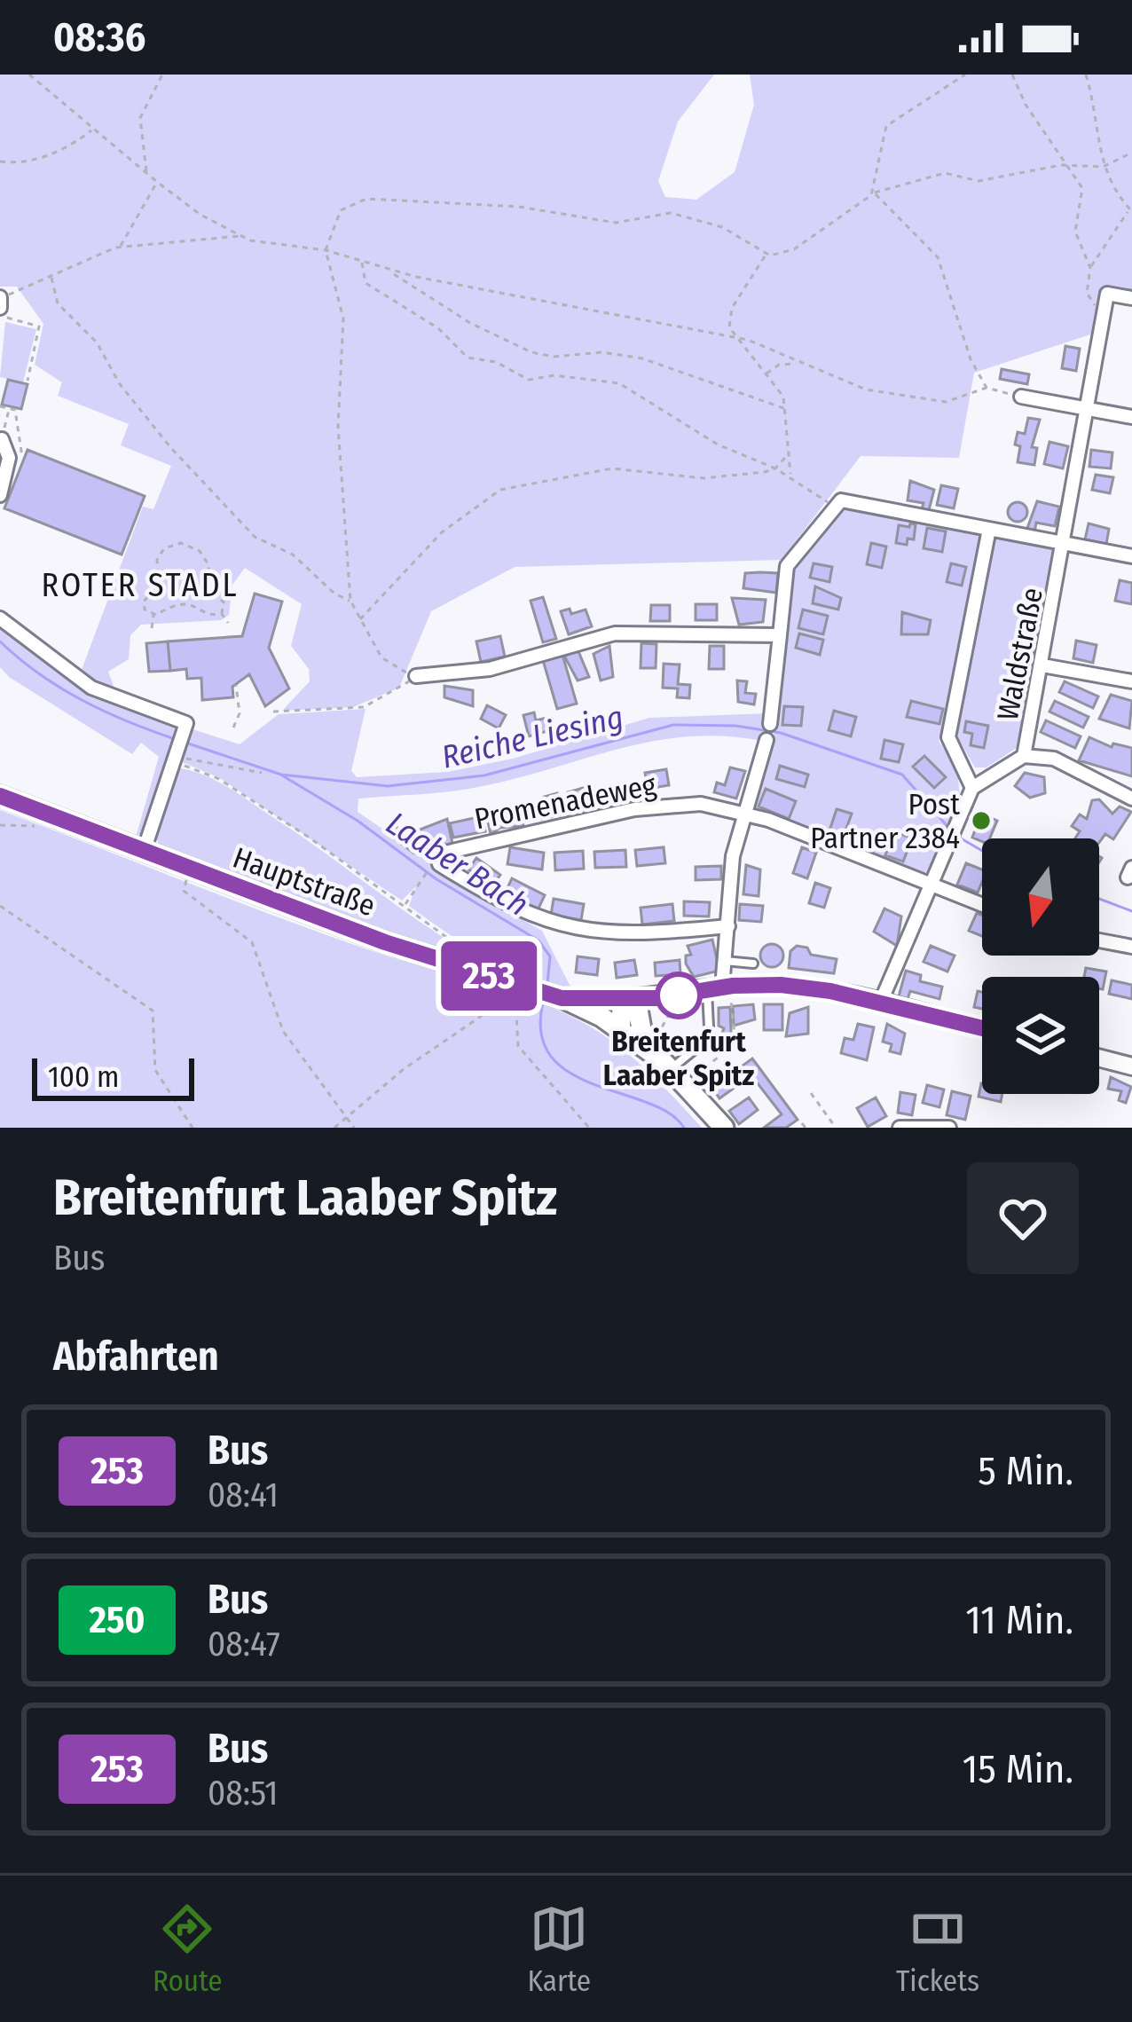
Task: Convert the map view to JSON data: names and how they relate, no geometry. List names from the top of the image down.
{
  "streets": {
    "main road": ["Hauptstraße"],
    "street": ["Waldstraße", "Promenadeweg"]
  },
  "districts": ["ROTER STADL"],
  "water": ["Reiche Liesing", "Laaber Bach"],
  "places": ["Post Partner 2384", "Breitenfurt Laaber Spitz"],
  "lines": ["bus line 253"],
  "scale_bar": "100 m",
  "north": "bottom",
  "page": {
    "status": "08:36",
    "on_map": "253",
    "scale": "100 m",
    "heading": [
      ["Breitenfurt Laaber Spitz", "Bus"],
      "Abfahrten"
    ],
    "list": [
      {
        "mark": "253",
        "name": "Bus",
        "note": "08:41",
        "value": "5 Min."
      },
      {
        "mark": "250",
        "name": "Bus",
        "note": "08:47",
        "value": "11 Min."
      },
      {
        "mark": "253",
        "name": "Bus",
        "note": "08:51",
        "value": "15 Min."
      }
    ],
    "tabs": ["Route", "Karte", "Tickets"]
  }
}
